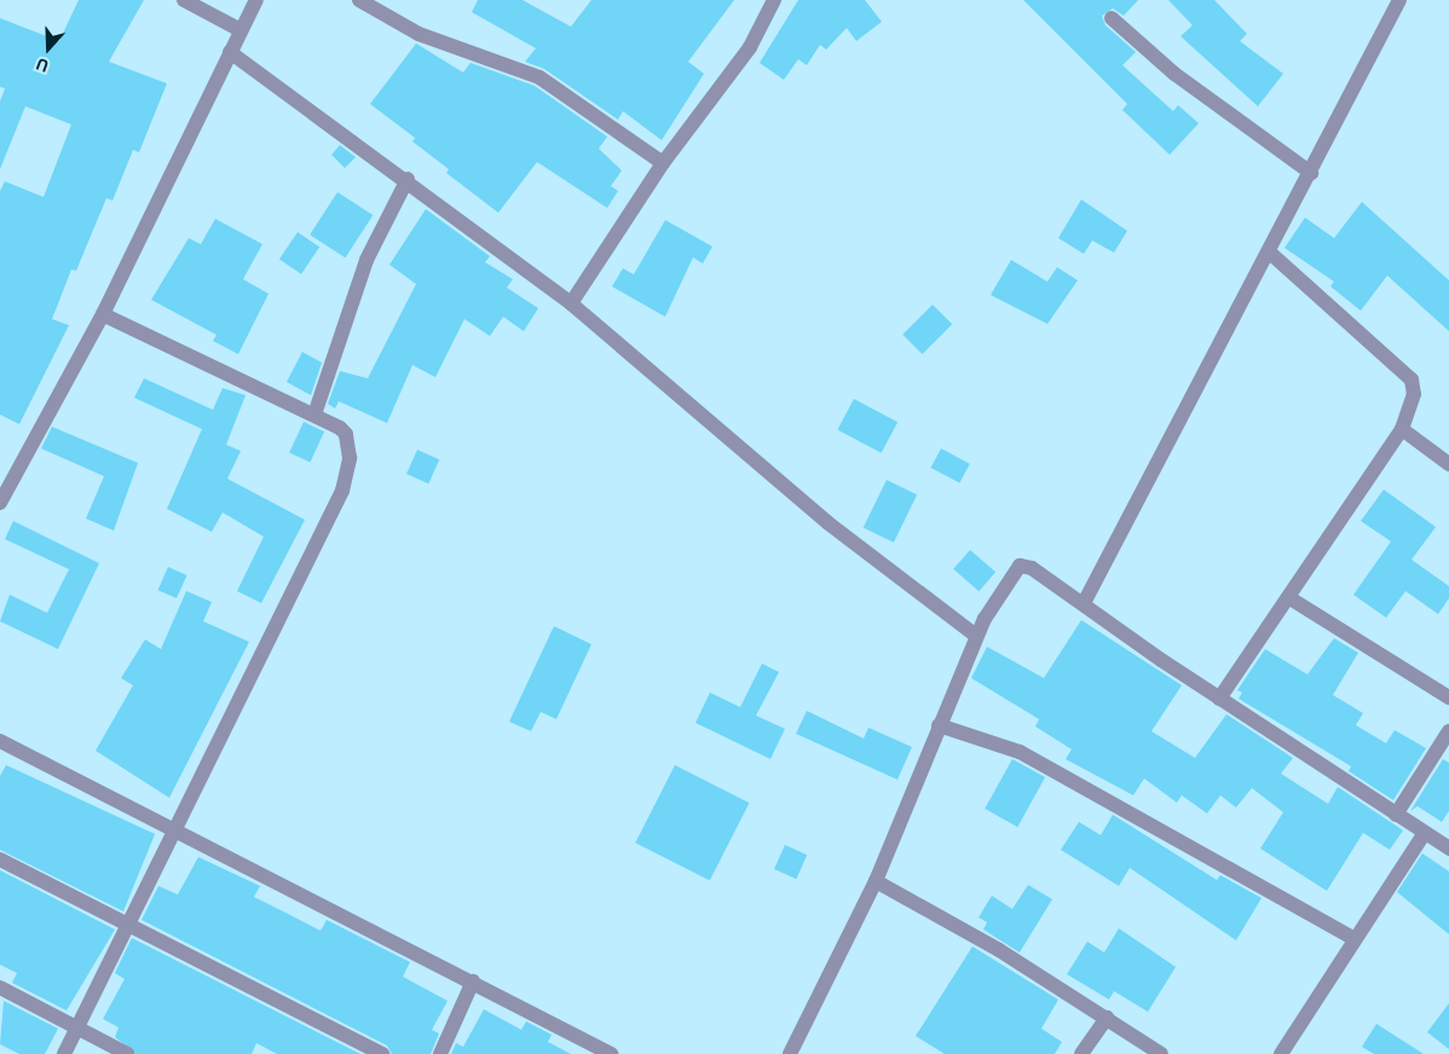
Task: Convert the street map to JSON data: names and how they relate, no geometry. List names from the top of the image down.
{
  "north": "bottom"
}
